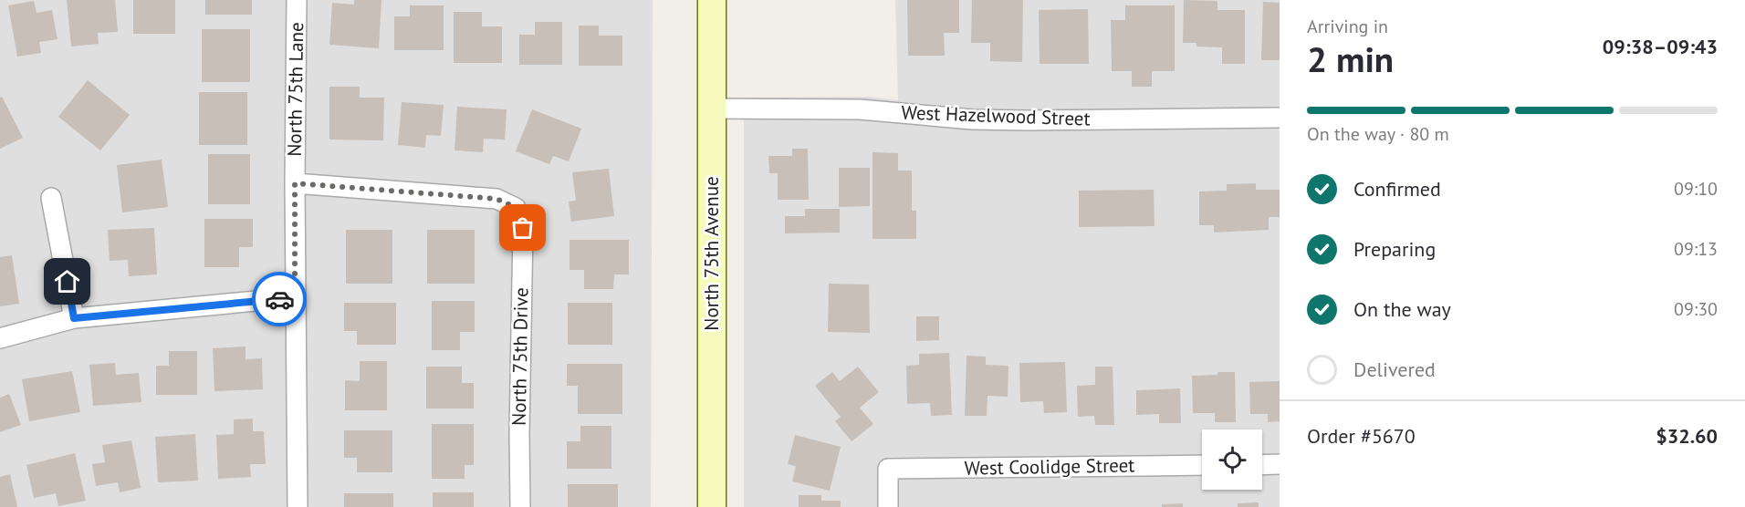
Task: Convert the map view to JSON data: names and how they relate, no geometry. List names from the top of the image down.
{
  "streets": {
    "main road": ["North 75th Avenue"],
    "street": [
      "North 75th Lane",
      "West Hazelwood Street",
      "North 75th Drive",
      "West Coolidge Street"
    ]
  },
  "crossings": [
    ["North 75th Lane", "North 75th Drive"],
    ["West Hazelwood Street", "North 75th Avenue"]
  ],
  "page": {
    "heading": ["2 min", "Arriving in", "09:38–09:43"],
    "panel": ["Order #5670", "$32.60"],
    "bar": "On the way · 80 m",
    "list": [
      ["Confirmed", "09:10"],
      ["Preparing", "09:13"],
      ["On the way", "09:30"],
      "Delivered"
    ]
  }
}
